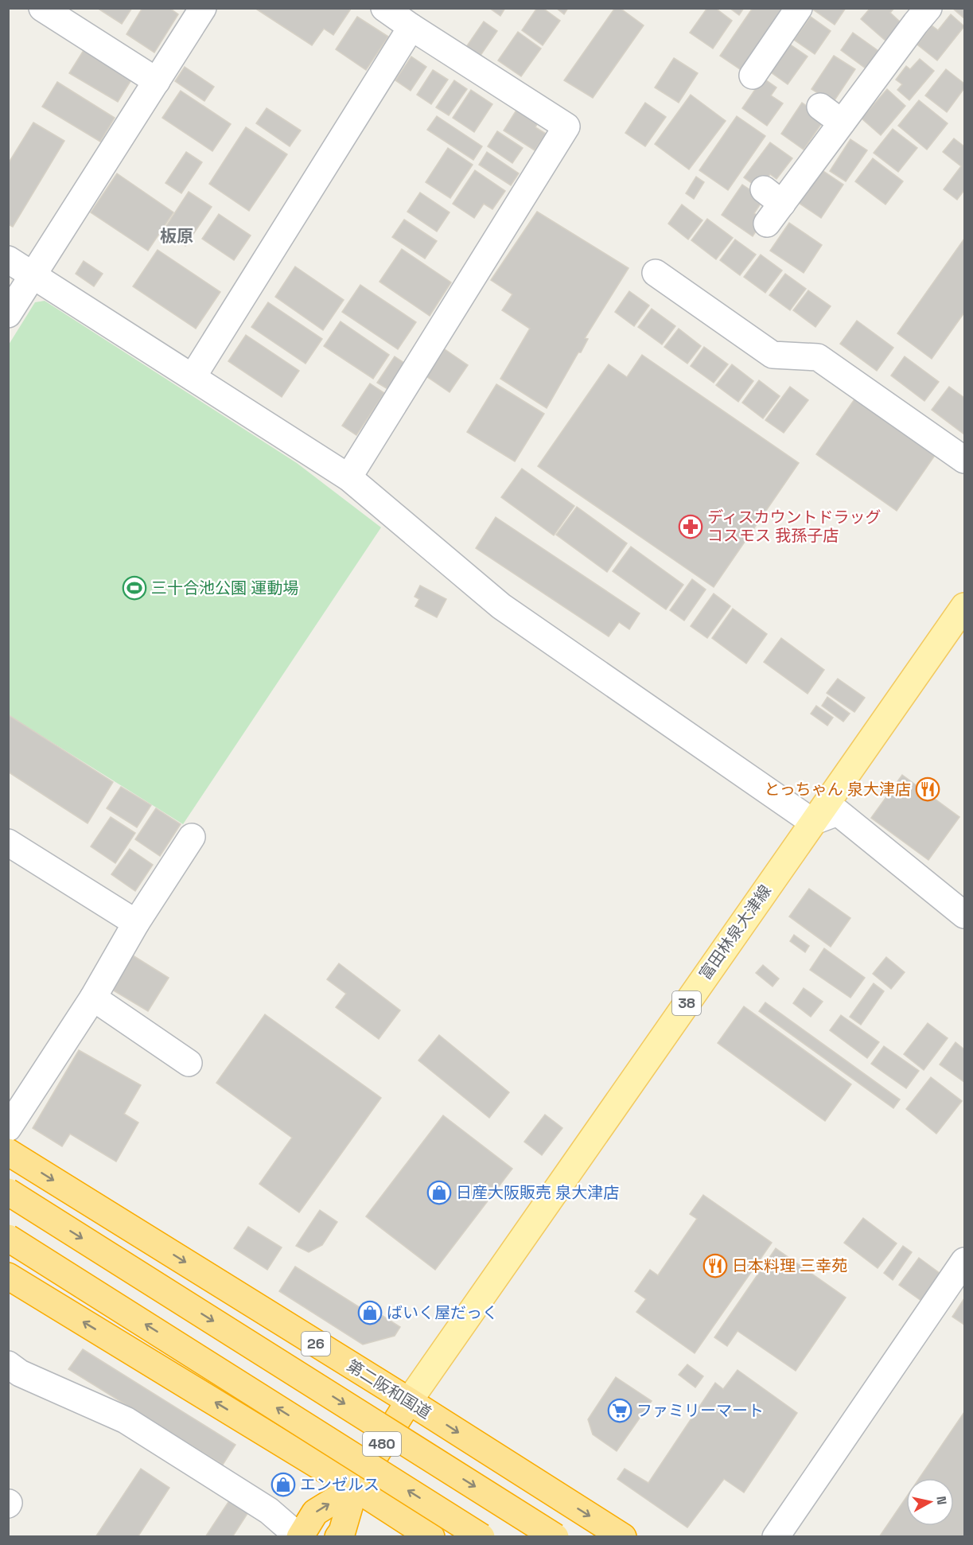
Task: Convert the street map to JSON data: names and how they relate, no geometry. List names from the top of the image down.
{
  "streets": {
    "highway": ["26", "第二阪和国道", "480"],
    "main road": ["富田林泉大津線", "38"]
  },
  "crossings": [
    ["富田林泉大津線", "第二阪和国道"],
    ["富田林泉大津線", "480"],
    ["第二阪和国道", "480"]
  ],
  "districts": ["板原"],
  "places": {
    "pharmacy": ["ディスカウントドラッグ コスモス 我孫子店"],
    "sports": ["三十合池公園 運動場"],
    "restaurant": ["とっちゃん 泉大津店", "日本料理 三幸苑"],
    "shop": ["日産大阪販売 泉大津店", "ばいく屋だっく", "エンゼルス"],
    "supermarket": ["ファミリーマート"]
  },
  "north": "right"
}
